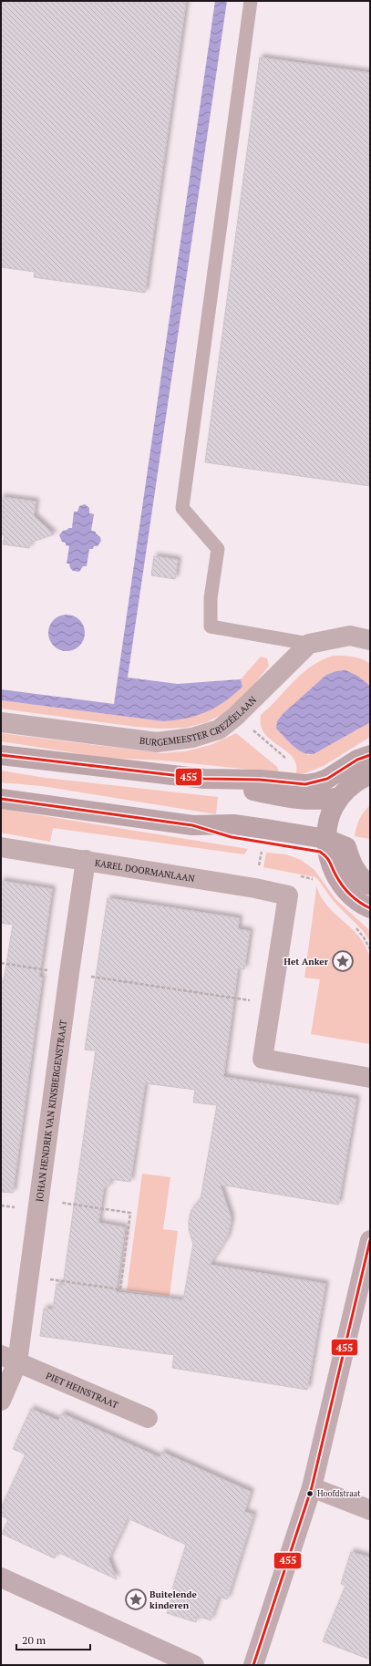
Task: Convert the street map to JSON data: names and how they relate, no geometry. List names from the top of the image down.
{
  "streets": {
    "street": [
      "BURGEMEESTER CREZÉELAAN",
      "KAREL DOORMANLAAN",
      "JOHAN HENDRIK VAN KINSBERGENSTRAAT",
      "PIET HEINSTRAAT"
    ]
  },
  "crossings": [
    ["KAREL DOORMANLAAN", "JOHAN HENDRIK VAN KINSBERGENSTRAAT"],
    ["JOHAN HENDRIK VAN KINSBERGENSTRAAT", "PIET HEINSTRAAT"]
  ],
  "places": {
    "place": ["Het Anker", "Buitelende kinderen"],
    "other": ["Hoofdstraat"]
  },
  "lines": ["transit line 455"],
  "scale_bar": "20 m"
}
